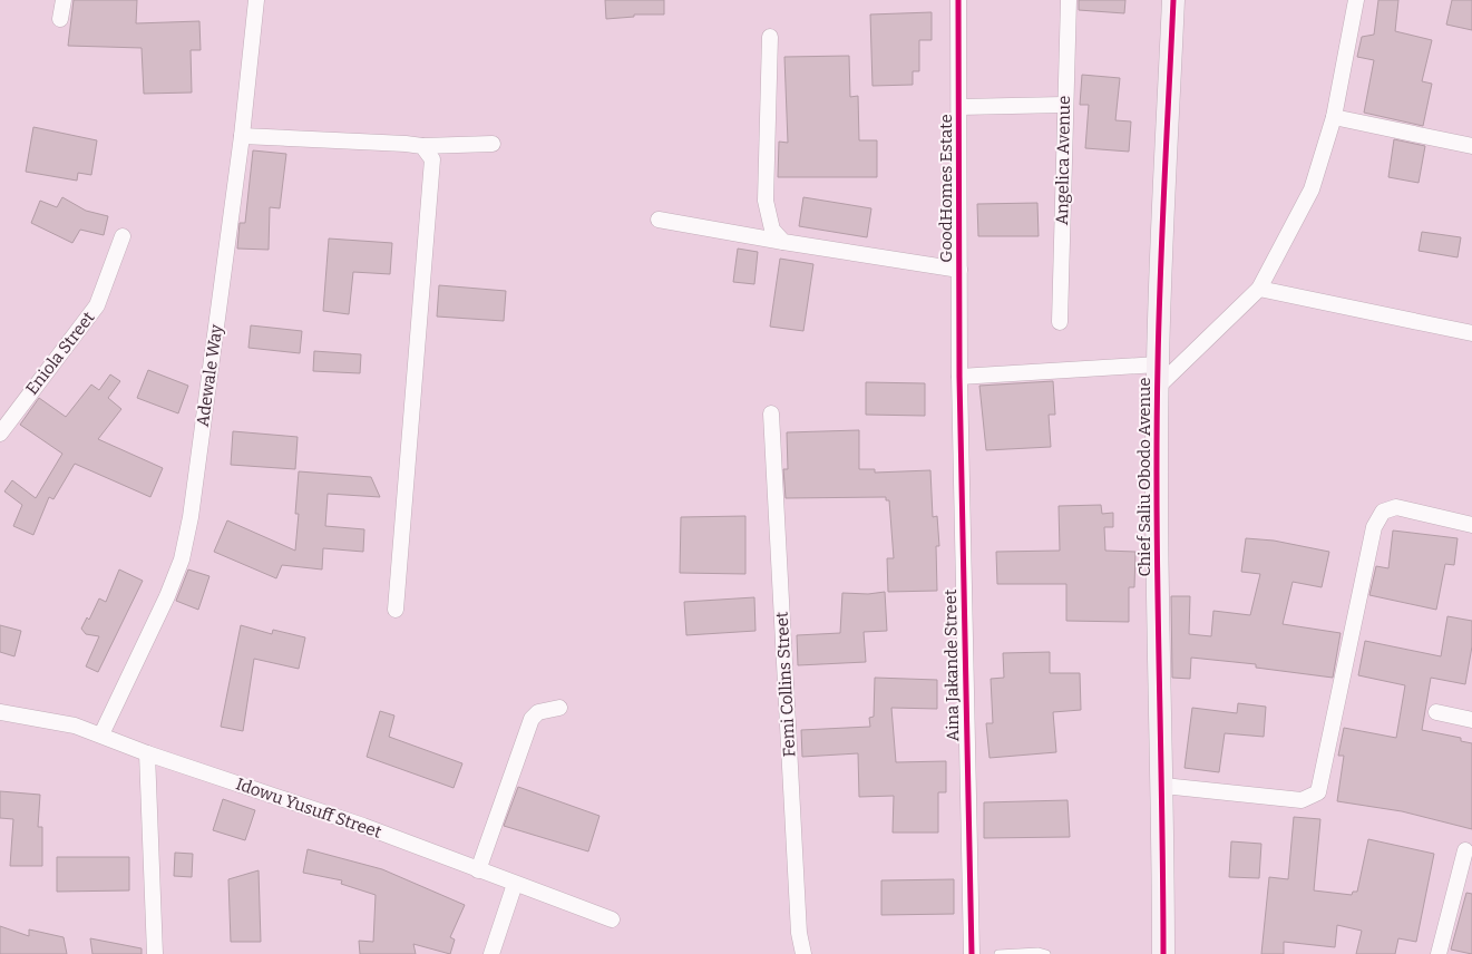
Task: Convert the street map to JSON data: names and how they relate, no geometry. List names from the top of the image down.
{
  "streets": {
    "street": [
      "Angelica Avenue",
      "GoodHomes Estate",
      "Eniola Street",
      "Adewale Way",
      "Chief Saliu Obodo Avenue",
      "Aina Jakande Street",
      "Femi Collins Street",
      "Idowu Yusuff Street"
    ]
  },
  "crossings": [
    ["GoodHomes Estate", "Aina Jakande Street"],
    ["Adewale Way", "Idowu Yusuff Street"]
  ]
}
